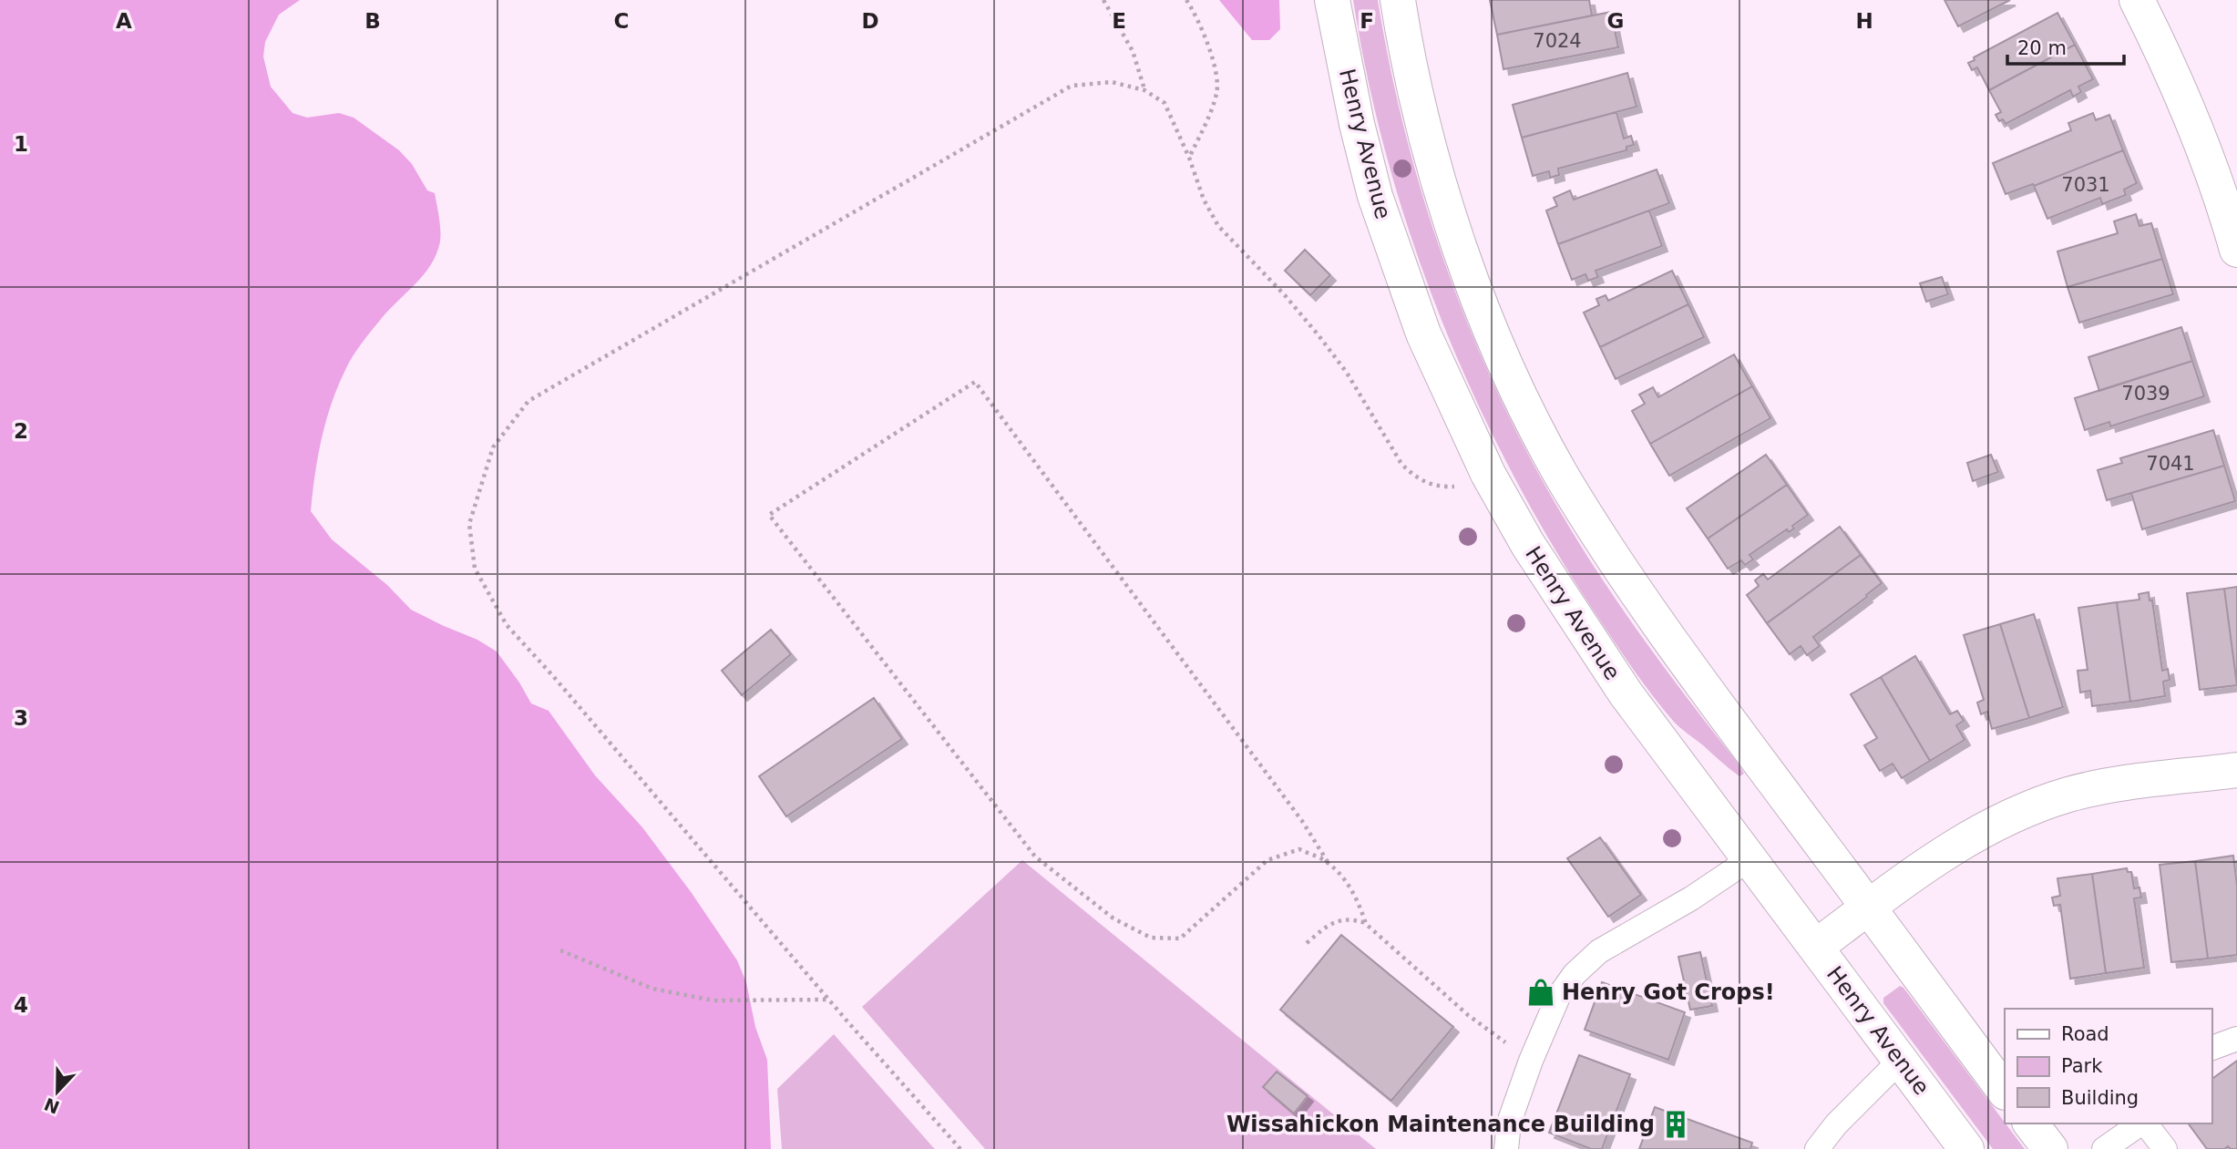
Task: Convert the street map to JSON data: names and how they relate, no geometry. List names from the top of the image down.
{
  "streets": {
    "main road": ["Henry Avenue"]
  },
  "places": {
    "shop": ["Henry Got Crops!"],
    "building": ["Wissahickon Maintenance Building"]
  },
  "house_numbers": [
    "7024",
    "7031",
    "7039",
    "7041"
  ],
  "legend": ["Road", "Park", "Building"],
  "scale_bar": "20 m",
  "north": "bottom",
  "grid": {
    "columns": [
      "A",
      "B",
      "C",
      "D",
      "E",
      "F",
      "G",
      "H"
    ],
    "rows": [
      "1",
      "2",
      "3",
      "4"
    ]
  }
}
